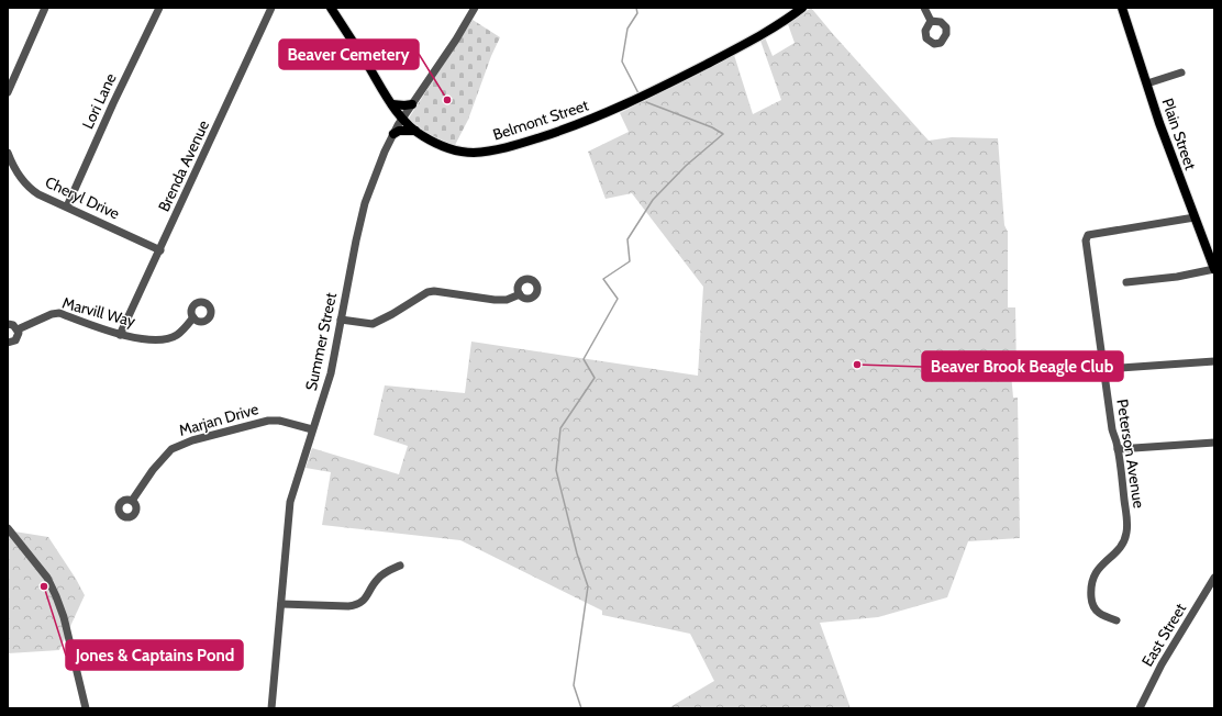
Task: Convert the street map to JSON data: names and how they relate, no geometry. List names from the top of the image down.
{
  "streets": {
    "main road": ["Belmont Street", "Plain Street"],
    "street": [
      "Lori Lane",
      "Brenda Avenue",
      "Cheryl Drive",
      "Marvill Way",
      "Summer Street",
      "Marjan Drive",
      "Peterson Avenue",
      "East Street"
    ]
  },
  "crossings": [
    ["Lori Lane", "Cheryl Drive"],
    ["Belmont Street", "Summer Street"],
    ["Plain Street", "Peterson Avenue"],
    ["Brenda Avenue", "Cheryl Drive"],
    ["Brenda Avenue", "Marvill Way"],
    ["Summer Street", "Marjan Drive"]
  ],
  "places": ["Beaver Cemetery", "Beaver Brook Beagle Club", "Jones & Captains Pond"]
}
